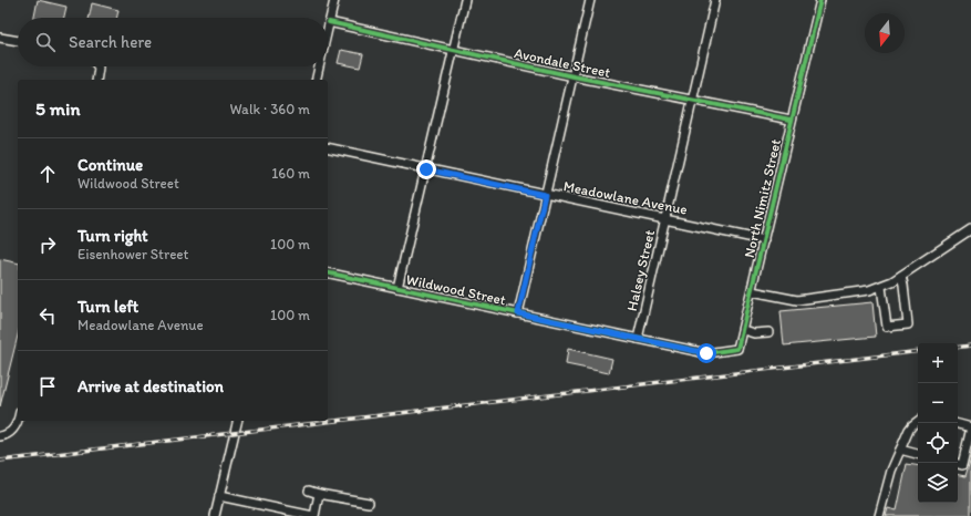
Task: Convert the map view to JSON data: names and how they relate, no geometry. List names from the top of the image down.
{
  "streets": {
    "street": [
      "Avondale Street",
      "Meadowlane Avenue",
      "North Nimitz Street",
      "Halsey Street",
      "Wildwood Street"
    ]
  },
  "crossings": [
    ["Avondale Street", "North Nimitz Street"],
    ["Avondale Street", "Halsey Street"],
    ["Meadowlane Avenue", "North Nimitz Street"],
    ["Meadowlane Avenue", "Halsey Street"],
    ["North Nimitz Street", "Wildwood Street"],
    ["Halsey Street", "Wildwood Street"]
  ],
  "north": "bottom",
  "page": {
    "search": "Search here",
    "heading": ["5 min", "Walk · 360 m"],
    "list": [
      ["Continue", "Wildwood Street", "160 m"],
      ["Turn right", "Eisenhower Street", "100 m"],
      ["Turn left", "Meadowlane Avenue", "100 m"],
      "Arrive at destination"
    ],
    "map_buttons": ["+", "−"]
  }
}
